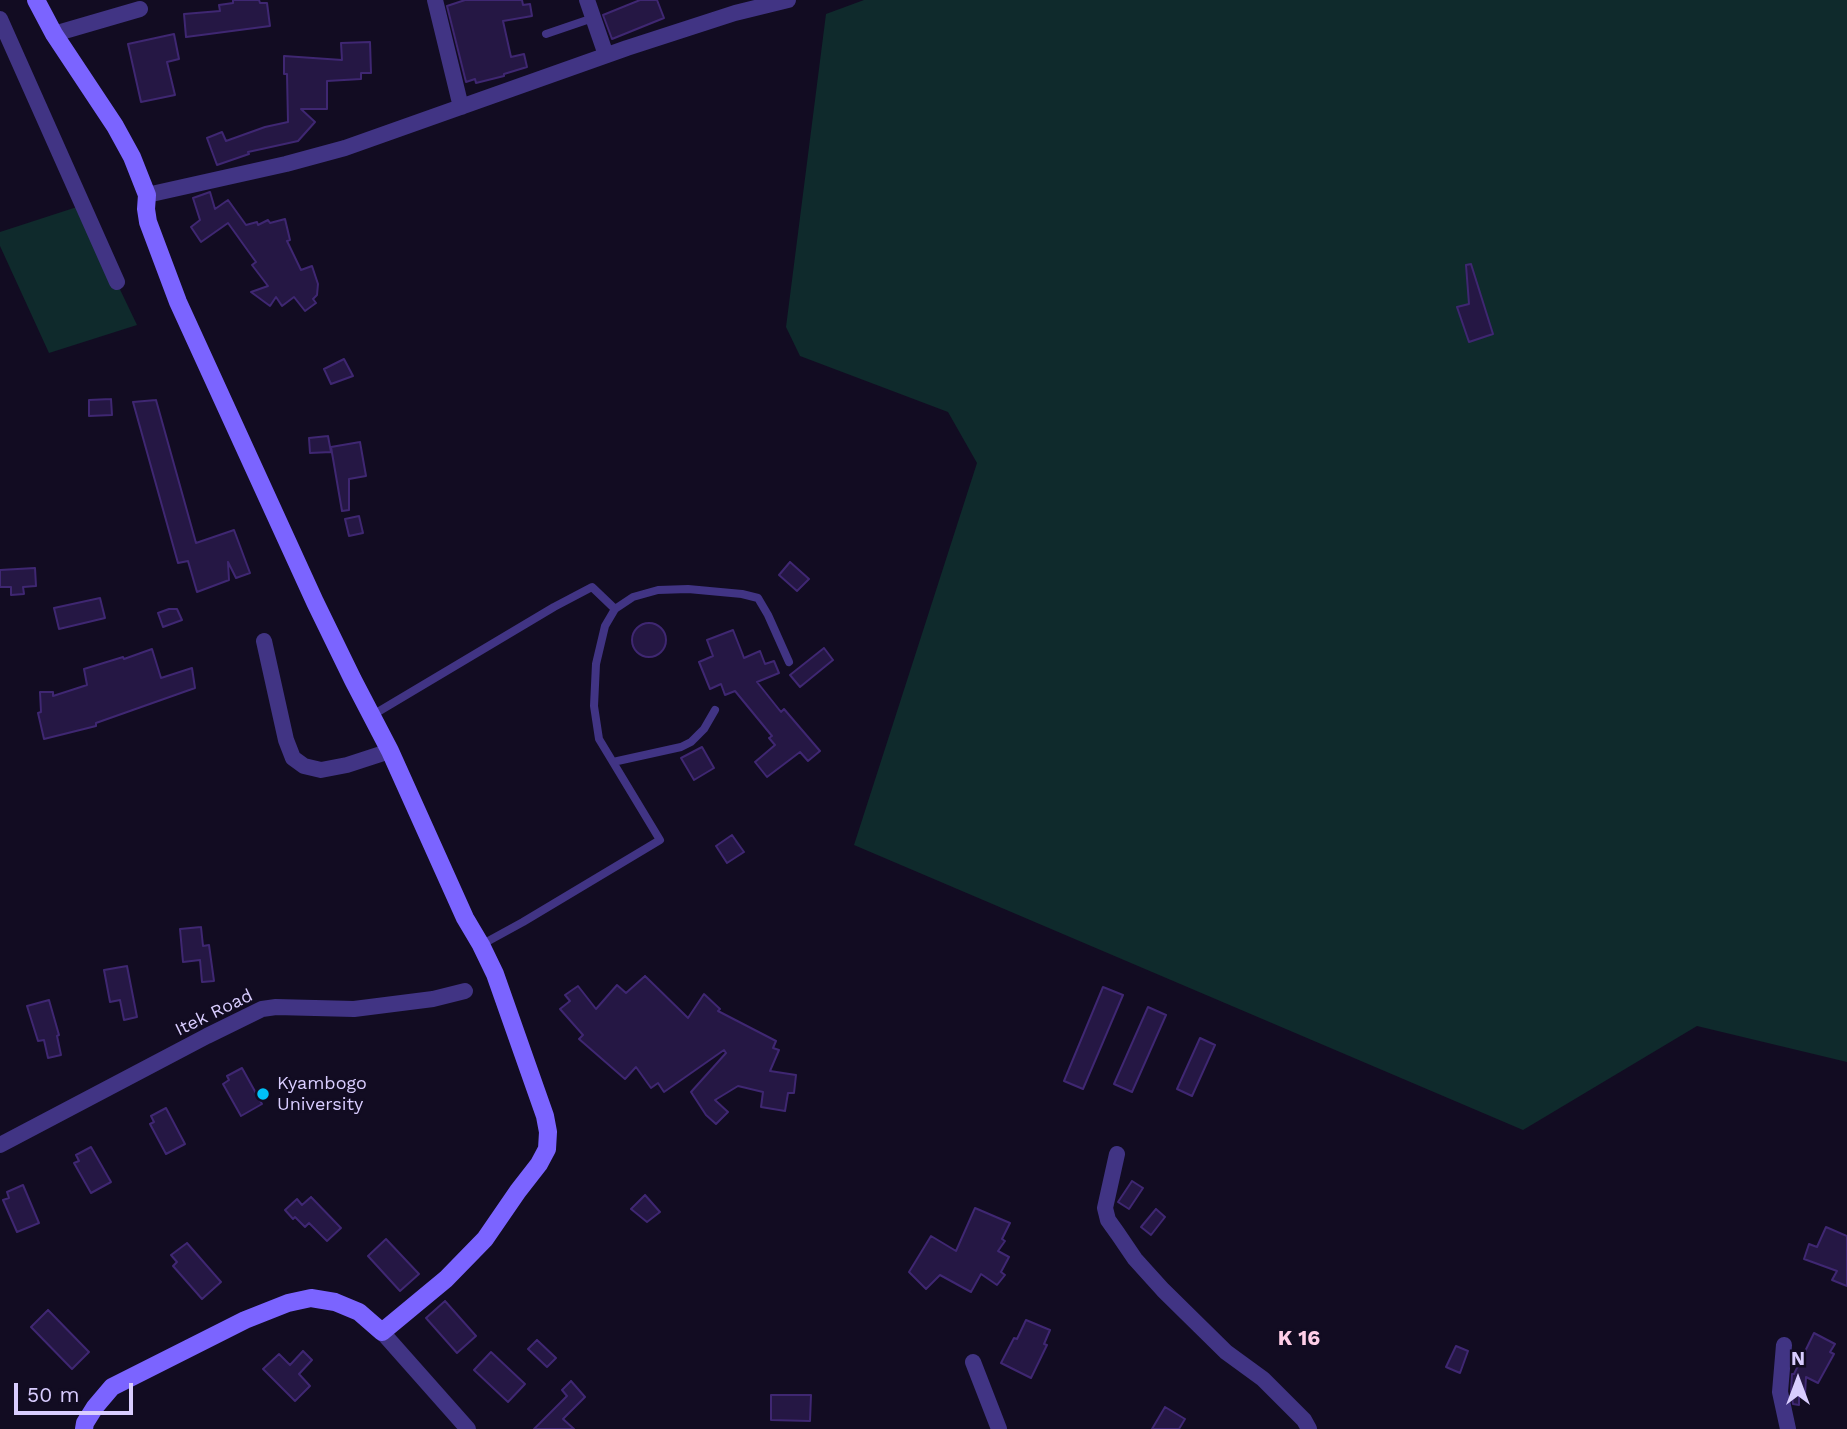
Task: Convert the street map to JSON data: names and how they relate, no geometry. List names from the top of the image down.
{
  "streets": {
    "street": ["Itek Road"]
  },
  "districts": ["K 16"],
  "places": ["Kyambogo University"],
  "scale_bar": "50 m",
  "north": "top"
}
